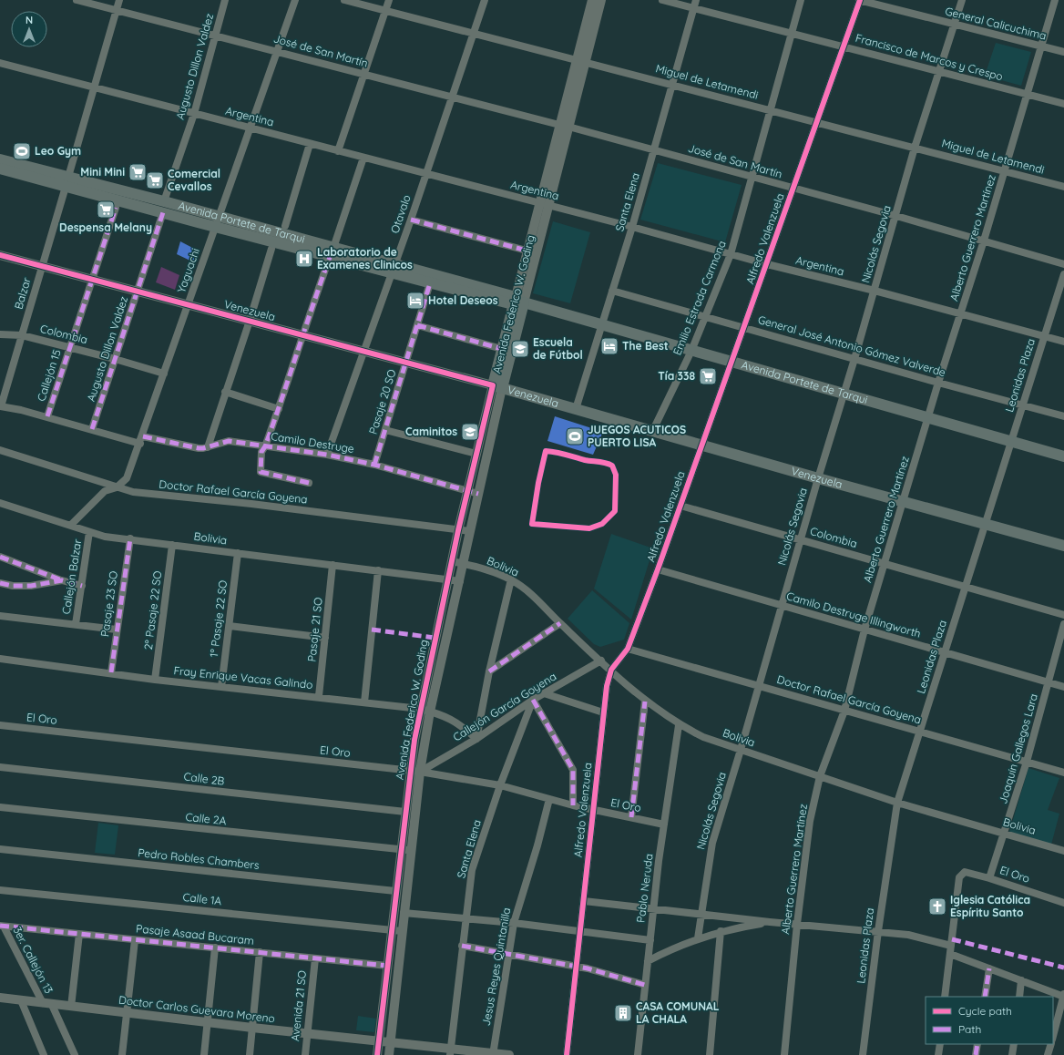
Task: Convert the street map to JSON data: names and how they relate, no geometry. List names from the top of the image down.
{
  "streets": {
    "main road": ["Avenida Portete de Tarqui", "Avenida Federico W. Goding", "Venezuela"],
    "street": [
      "General Calicuchima",
      "José de San Martín",
      "Francisco de Marcos y Crespo",
      "Augusto Dillon Valdez",
      "Miguel de Letamendi",
      "Argentina",
      "Santa Elena",
      "Otavalo",
      "Alberto Guerrero Martínez",
      "Alfredo Valenzuela",
      "Nicolás Segovia",
      "Yaguachi",
      "Balzar",
      "Emilio Estrada Carmona",
      "Colombia",
      "General José Antonio Gómez Valverde",
      "Callejón 15",
      "Leonidas Plaza",
      "Pasaje 20 SO",
      "Camilo Destruge",
      "Doctor Rafael García Goyena",
      "Bolivia",
      "Callejón Balzar",
      "Pasaje 23 SO",
      "2º Pasaje 22 SO",
      "Camilo Destruge Illingworth",
      "1º Pasaje 22 SO",
      "Pasaje 21 SO",
      "Fray Enrique Vacas Galindo",
      "Callejón García Goyena",
      "El Oro",
      "Joaquín Gallegos Lara",
      "Calle 2B",
      "Calle 2A",
      "Pedro Robles Chambers",
      "Pablo Neruda",
      "Calle 1A",
      "Pasaje Asaad Bucaram",
      "3er. Callejón 13",
      "Jesus Reyes Quintanilla",
      "Avenida 21 SO",
      "Doctor Carlos Guevara Moreno"
    ]
  },
  "crossings": [
    ["General Calicuchima", "Alberto Guerrero Martínez"],
    ["General Calicuchima", "Alfredo Valenzuela"],
    ["General Calicuchima", "Nicolás Segovia"],
    ["José de San Martín", "Augusto Dillon Valdez"],
    ["José de San Martín", "Santa Elena"],
    ["José de San Martín", "Otavalo"],
    ["José de San Martín", "Alberto Guerrero Martínez"],
    ["José de San Martín", "Alfredo Valenzuela"],
    ["José de San Martín", "Nicolás Segovia"],
    ["José de San Martín", "Yaguachi"],
    ["José de San Martín", "Balzar"],
    ["José de San Martín", "Emilio Estrada Carmona"],
    ["José de San Martín", "Avenida Federico W. Goding"],
    ["Francisco de Marcos y Crespo", "Santa Elena"],
    ["Francisco de Marcos y Crespo", "Alberto Guerrero Martínez"],
    ["Francisco de Marcos y Crespo", "Alfredo Valenzuela"],
    ["Francisco de Marcos y Crespo", "Nicolás Segovia"],
    ["Francisco de Marcos y Crespo", "Emilio Estrada Carmona"],
    ["Augusto Dillon Valdez", "Argentina"],
    ["Augusto Dillon Valdez", "Avenida Portete de Tarqui"],
    ["Augusto Dillon Valdez", "Venezuela"],
    ["Augusto Dillon Valdez", "Colombia"],
    ["Augusto Dillon Valdez", "Camilo Destruge"],
    ["Miguel de Letamendi", "Santa Elena"],
    ["Miguel de Letamendi", "Otavalo"],
    ["Miguel de Letamendi", "Alberto Guerrero Martínez"],
    ["Miguel de Letamendi", "Alfredo Valenzuela"],
    ["Miguel de Letamendi", "Nicolás Segovia"],
    ["Miguel de Letamendi", "Emilio Estrada Carmona"],
    ["Miguel de Letamendi", "Avenida Federico W. Goding"],
    ["Argentina", "Santa Elena"],
    ["Argentina", "Otavalo"],
    ["Argentina", "Alberto Guerrero Martínez"],
    ["Argentina", "Alfredo Valenzuela"],
    ["Argentina", "Nicolás Segovia"],
    ["Argentina", "Yaguachi"],
    ["Argentina", "Balzar"],
    ["Argentina", "Emilio Estrada Carmona"],
    ["Argentina", "Avenida Federico W. Goding"],
    ["Argentina", "Leonidas Plaza"],
    ["Santa Elena", "Avenida Portete de Tarqui"],
    ["Santa Elena", "Venezuela"],
    ["Santa Elena", "General José Antonio Gómez Valverde"],
    ["Santa Elena", "Callejón García Goyena"],
    ["Santa Elena", "El Oro"],
    ["Santa Elena", "Doctor Carlos Guevara Moreno"],
    ["Otavalo", "Avenida Portete de Tarqui"],
    ["Otavalo", "Venezuela"],
    ["Otavalo", "Camilo Destruge"],
    ["Avenida Portete de Tarqui", "Alberto Guerrero Martínez"],
    ["Avenida Portete de Tarqui", "Alfredo Valenzuela"],
    ["Avenida Portete de Tarqui", "Nicolás Segovia"],
    ["Avenida Portete de Tarqui", "Yaguachi"],
    ["Avenida Portete de Tarqui", "Balzar"],
    ["Avenida Portete de Tarqui", "Emilio Estrada Carmona"],
    ["Avenida Portete de Tarqui", "Avenida Federico W. Goding"],
    ["Avenida Portete de Tarqui", "Leonidas Plaza"],
    ["Avenida Portete de Tarqui", "Pasaje 20 SO"],
    ["Alberto Guerrero Martínez", "Venezuela"],
    ["Alberto Guerrero Martínez", "Colombia"],
    ["Alberto Guerrero Martínez", "General José Antonio Gómez Valverde"],
    ["Alberto Guerrero Martínez", "Doctor Rafael García Goyena"],
    ["Alberto Guerrero Martínez", "Bolivia"],
    ["Alberto Guerrero Martínez", "Camilo Destruge Illingworth"],
    ["Alfredo Valenzuela", "Venezuela"],
    ["Alfredo Valenzuela", "Colombia"],
    ["Alfredo Valenzuela", "General José Antonio Gómez Valverde"],
    ["Alfredo Valenzuela", "Doctor Rafael García Goyena"],
    ["Alfredo Valenzuela", "Bolivia"],
    ["Alfredo Valenzuela", "Camilo Destruge Illingworth"],
    ["Alfredo Valenzuela", "El Oro"],
    ["Nicolás Segovia", "Venezuela"],
    ["Nicolás Segovia", "Colombia"],
    ["Nicolás Segovia", "General José Antonio Gómez Valverde"],
    ["Nicolás Segovia", "Doctor Rafael García Goyena"],
    ["Nicolás Segovia", "Bolivia"],
    ["Nicolás Segovia", "Camilo Destruge Illingworth"],
    ["Yaguachi", "Venezuela"],
    ["Yaguachi", "Colombia"],
    ["Yaguachi", "Camilo Destruge"],
    ["Yaguachi", "Doctor Rafael García Goyena"],
    ["Yaguachi", "Bolivia"],
    ["Balzar", "Venezuela"],
    ["Balzar", "Colombia"],
    ["Balzar", "Camilo Destruge"],
    ["Emilio Estrada Carmona", "Venezuela"],
    ["Emilio Estrada Carmona", "General José Antonio Gómez Valverde"],
    ["Avenida Federico W. Goding", "Venezuela"],
    ["Avenida Federico W. Goding", "Camilo Destruge"],
    ["Avenida Federico W. Goding", "Doctor Rafael García Goyena"],
    ["Avenida Federico W. Goding", "Bolivia"],
    ["Avenida Federico W. Goding", "Fray Enrique Vacas Galindo"],
    ["Avenida Federico W. Goding", "Callejón García Goyena"],
    ["Avenida Federico W. Goding", "El Oro"],
    ["Avenida Federico W. Goding", "Calle 2B"],
    ["Avenida Federico W. Goding", "Calle 2A"],
    ["Avenida Federico W. Goding", "Pedro Robles Chambers"],
    ["Avenida Federico W. Goding", "Calle 1A"],
    ["Avenida Federico W. Goding", "Pasaje Asaad Bucaram"],
    ["Avenida Federico W. Goding", "Doctor Carlos Guevara Moreno"],
    ["Venezuela", "Callejón 15"],
    ["Venezuela", "Leonidas Plaza"],
    ["Venezuela", "Pasaje 20 SO"],
    ["Colombia", "Callejón 15"],
    ["Colombia", "Leonidas Plaza"],
    ["General José Antonio Gómez Valverde", "Leonidas Plaza"],
    ["Callejón 15", "Camilo Destruge"],
    ["Leonidas Plaza", "Doctor Rafael García Goyena"],
    ["Leonidas Plaza", "Bolivia"],
    ["Leonidas Plaza", "Camilo Destruge Illingworth"],
    ["Pasaje 20 SO", "Camilo Destruge"],
    ["Doctor Rafael García Goyena", "Joaquín Gallegos Lara"],
    ["Bolivia", "Callejón Balzar"],
    ["Bolivia", "Pasaje 23 SO"],
    ["Bolivia", "2º Pasaje 22 SO"],
    ["Bolivia", "1º Pasaje 22 SO"],
    ["Bolivia", "Pasaje 21 SO"],
    ["Bolivia", "Callejón García Goyena"],
    ["Bolivia", "Joaquín Gallegos Lara"],
    ["Bolivia", "Pablo Neruda"],
    ["Pasaje 23 SO", "Fray Enrique Vacas Galindo"],
    ["2º Pasaje 22 SO", "Fray Enrique Vacas Galindo"],
    ["Camilo Destruge Illingworth", "Joaquín Gallegos Lara"],
    ["1º Pasaje 22 SO", "Fray Enrique Vacas Galindo"],
    ["Pasaje 21 SO", "Fray Enrique Vacas Galindo"],
    ["Fray Enrique Vacas Galindo", "Callejón García Goyena"],
    ["Callejón García Goyena", "El Oro"],
    ["El Oro", "Joaquín Gallegos Lara"],
    ["El Oro", "Pablo Neruda"],
    ["El Oro", "Jesus Reyes Quintanilla"],
    ["Pasaje Asaad Bucaram", "3er. Callejón 13"],
    ["Pasaje Asaad Bucaram", "Avenida 21 SO"],
    ["3er. Callejón 13", "Doctor Carlos Guevara Moreno"],
    ["Jesus Reyes Quintanilla", "Doctor Carlos Guevara Moreno"],
    ["Avenida 21 SO", "Doctor Carlos Guevara Moreno"]
  ],
  "places": {
    "sports": ["Leo Gym", "JUEGOS ACUTICOS PUERTO LISA"],
    "supermarket": [
      "Mini Mini",
      "Comercial Cevallos",
      "Despensa Melany",
      "Tía 338"
    ],
    "hospital": ["Laboratorio de Examenes Clinicos"],
    "hotel": ["Hotel Deseos", "The Best"],
    "school or university": ["Escuela de Fútbol", "Caminitos"],
    "church": ["Iglesia Católica Espíritu Santo"],
    "building": ["CASA COMUNAL LA CHALA"]
  },
  "legend": ["Cycle path", "Path"],
  "north": "top"
}
